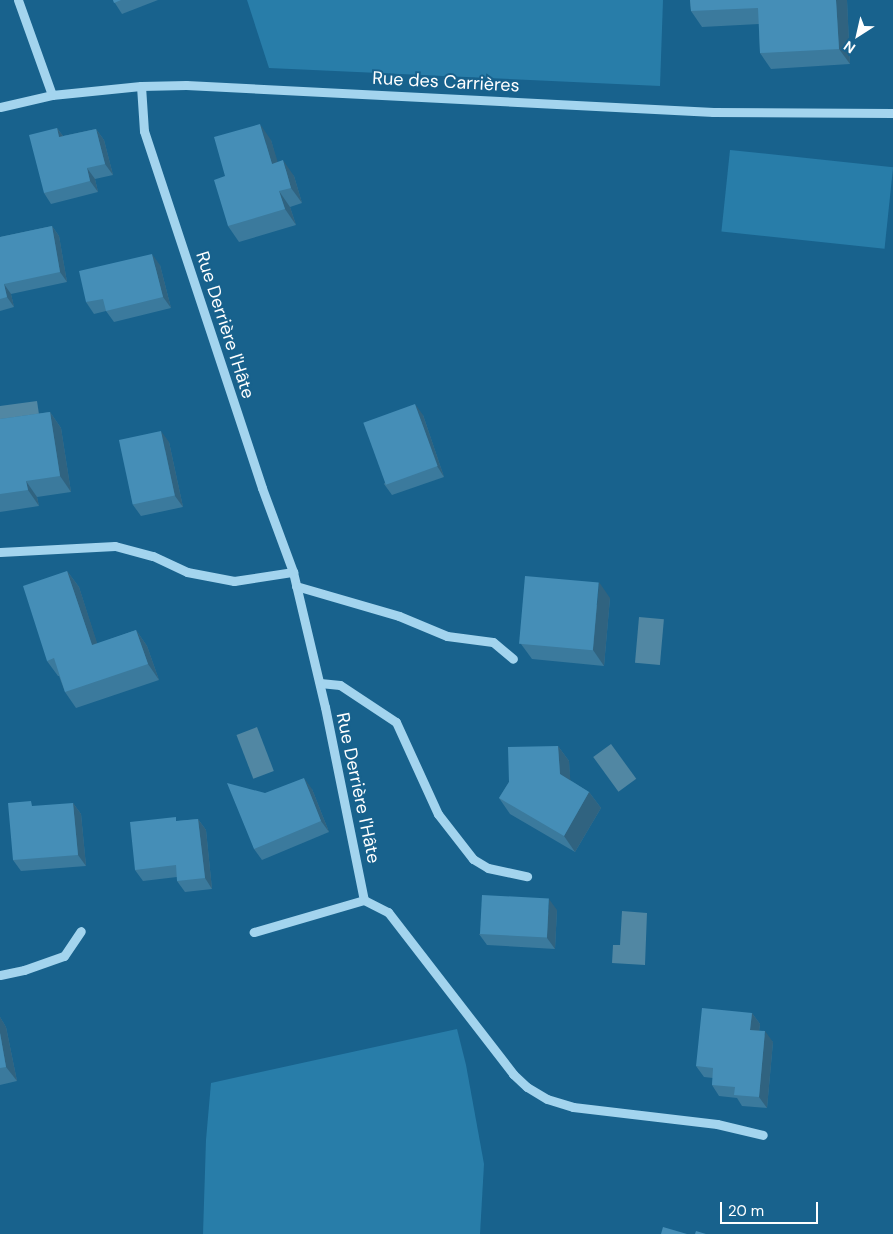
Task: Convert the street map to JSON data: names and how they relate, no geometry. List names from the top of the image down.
{
  "streets": {
    "street": ["Rue des Carrières", "Rue Derrière l'Hâte"]
  },
  "crossings": [
    ["Rue des Carrières", "Rue Derrière l'Hâte"]
  ],
  "scale_bar": "20 m",
  "north": "bottom left"
}
